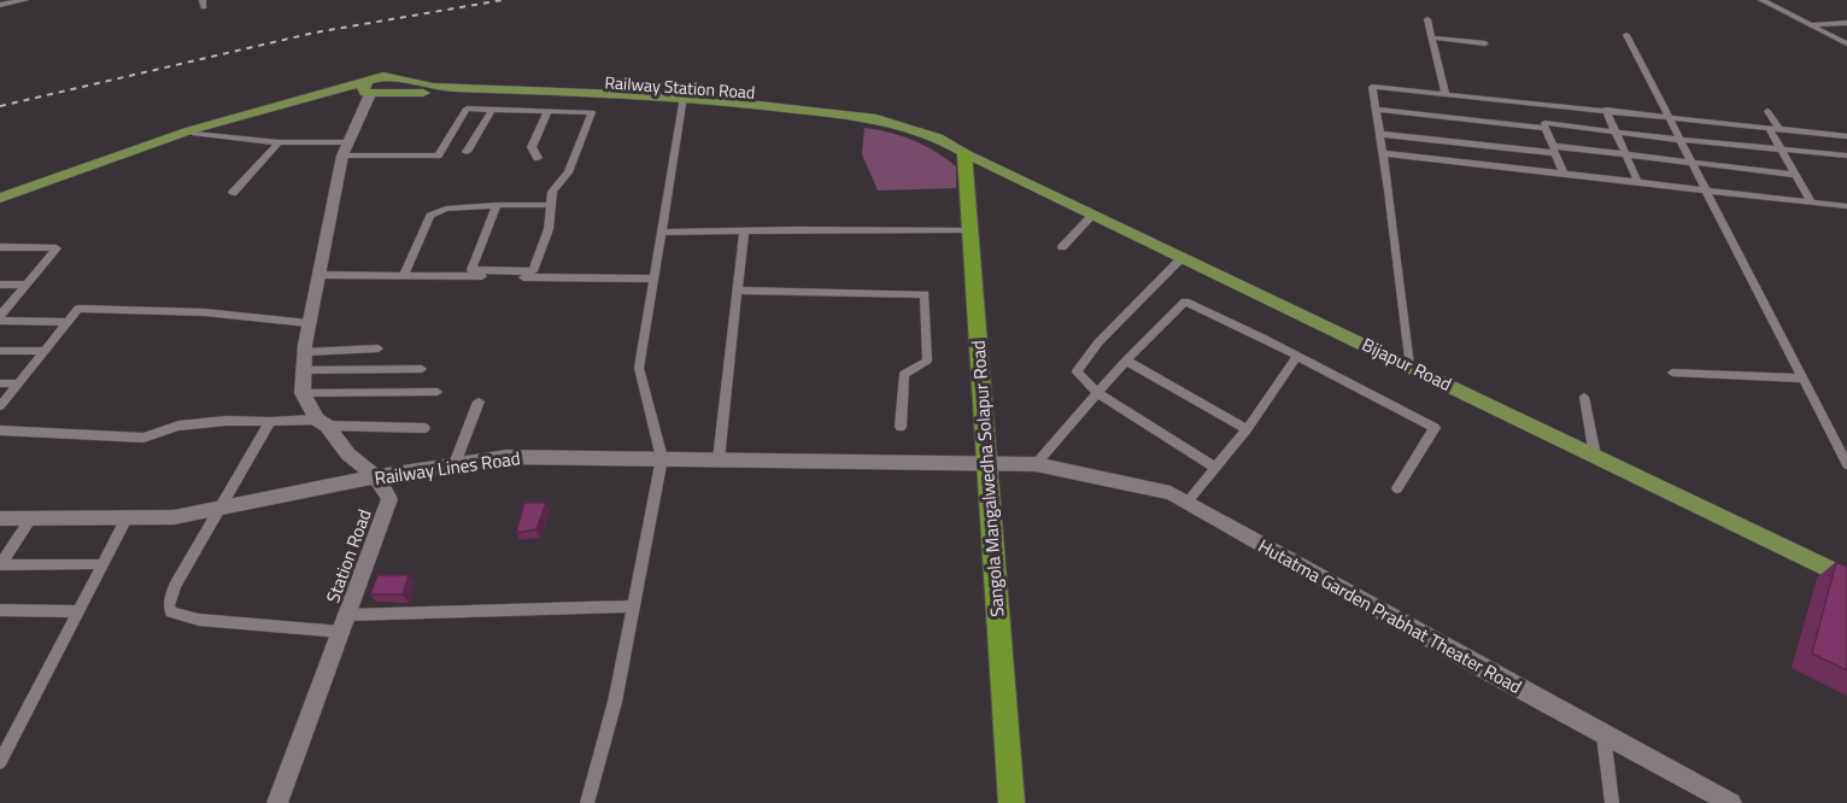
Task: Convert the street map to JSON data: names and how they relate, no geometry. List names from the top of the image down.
{
  "streets": {
    "highway": ["Sangola Mangalwedha Solapur Road"],
    "main road": ["Railway Station Road", "Bijapur Road"],
    "street": ["Railway Lines Road", "Station Road", "Hutatma Garden Prabhat Theater Road"]
  },
  "crossings": [
    ["Railway Station Road", "Bijapur Road"],
    ["Railway Station Road", "Sangola Mangalwedha Solapur Road"],
    ["Bijapur Road", "Sangola Mangalwedha Solapur Road"],
    ["Railway Lines Road", "Sangola Mangalwedha Solapur Road"],
    ["Railway Lines Road", "Station Road"],
    ["Railway Lines Road", "Hutatma Garden Prabhat Theater Road"]
  ]
}
